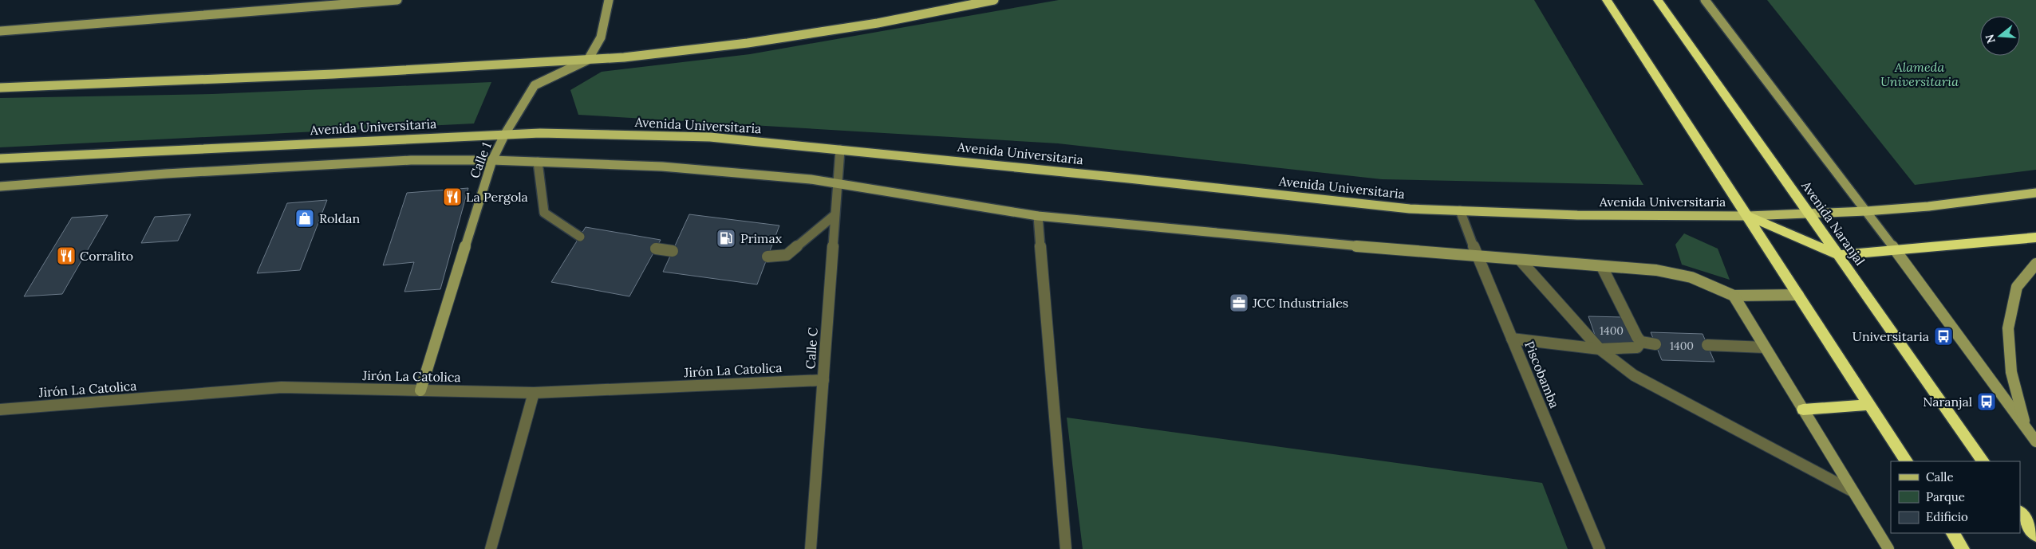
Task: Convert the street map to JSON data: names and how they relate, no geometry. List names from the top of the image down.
{
  "streets": {
    "highway": ["Avenida Naranjal"],
    "main road": ["Avenida Universitaria", "Calle 1"],
    "street": ["Calle C", "Jirón La Catolica", "Piscobamba"]
  },
  "crossings": [
    ["Avenida Universitaria", "Calle 1"],
    ["Avenida Universitaria", "Avenida Naranjal"],
    ["Avenida Universitaria", "Calle C"],
    ["Avenida Universitaria", "Piscobamba"],
    ["Calle 1", "Jirón La Catolica"],
    ["Calle C", "Jirón La Catolica"]
  ],
  "parks": ["Alameda Universitaria"],
  "places": {
    "restaurant": ["La Pergola", "Corralito"],
    "shop": ["Roldan"],
    "fuel station": ["Primax"],
    "office": ["JCC Industriales"],
    "bus stop": ["Universitaria", "Naranjal"]
  },
  "house_numbers": ["1400", "1400"],
  "legend": ["Calle", "Parque", "Edificio"],
  "north": "left"
}
